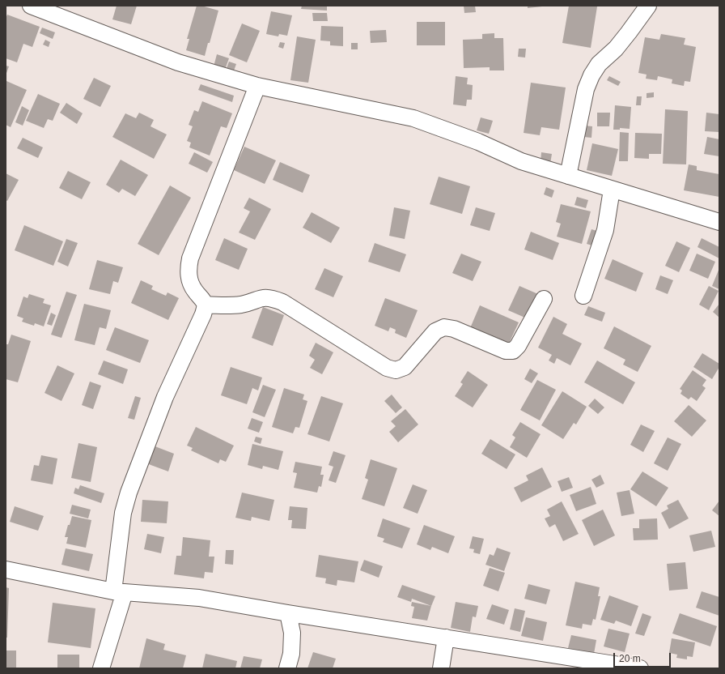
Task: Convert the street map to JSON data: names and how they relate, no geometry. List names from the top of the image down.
{
  "scale_bar": "20 m"
}
